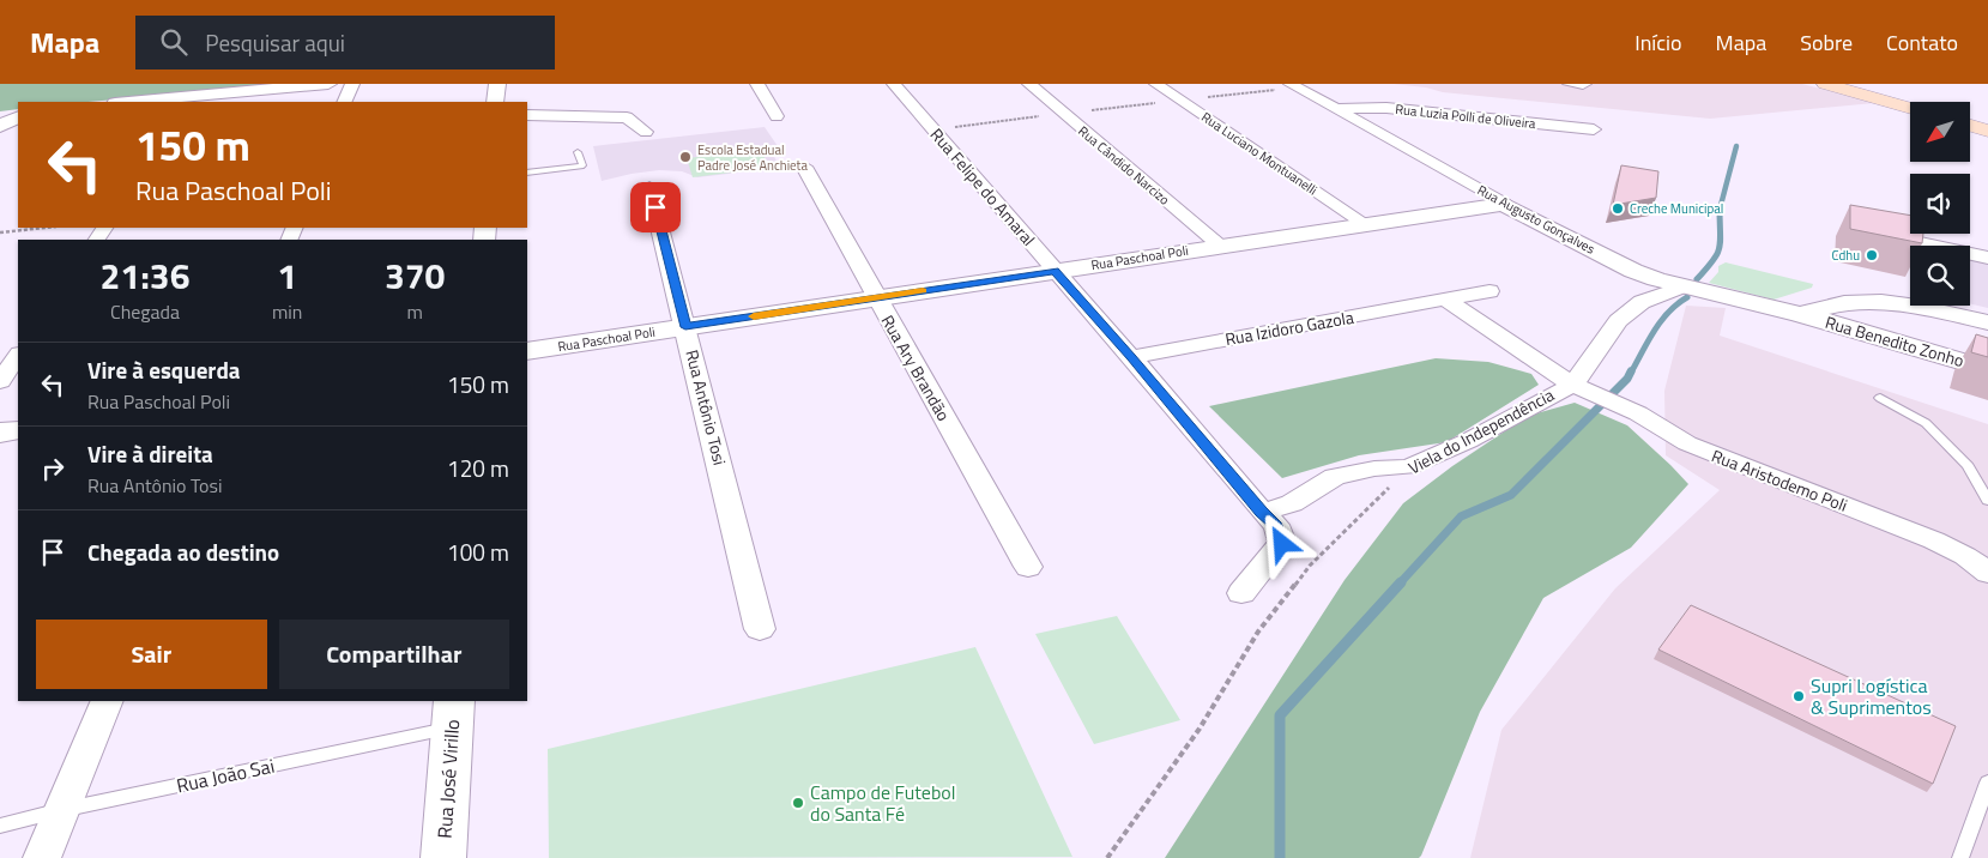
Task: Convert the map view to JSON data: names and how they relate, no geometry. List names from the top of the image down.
{
  "streets": {
    "street": [
      "Rua Luzia Polli de Oliveira",
      "Rua Luciano Montuanelli",
      "Rua Cândido Narcizo",
      "Rua Felipe do Amaral",
      "Rua Augusto Gonçalves",
      "Rua Paschoal Poli",
      "Rua Izidoro Gazola",
      "Rua Benedito Zonho",
      "Rua Ary Brandão",
      "Rua Antônio Tosi",
      "Viela do Independência",
      "Rua Aristodemo Poli",
      "Rua José Virillo"
    ],
    "lane": ["Rua João Sai"]
  },
  "crossings": [
    ["Rua Luzia Polli de Oliveira", "Rua Augusto Gonçalves"],
    ["Rua Luciano Montuanelli", "Rua Paschoal Poli"],
    ["Rua Cândido Narcizo", "Rua Paschoal Poli"],
    ["Rua Felipe do Amaral", "Rua Paschoal Poli"],
    ["Rua Felipe do Amaral", "Rua Izidoro Gazola"],
    ["Rua Augusto Gonçalves", "Rua Paschoal Poli"],
    ["Rua Augusto Gonçalves", "Rua Benedito Zonho"],
    ["Rua Augusto Gonçalves", "Viela do Independência"],
    ["Rua Paschoal Poli", "Rua Ary Brandão"],
    ["Rua Paschoal Poli", "Rua Antônio Tosi"],
    ["Viela do Independência", "Rua Aristodemo Poli"],
    ["Rua João Sai", "Rua José Virillo"]
  ],
  "places": [
    "Escola Estadual Padre José Anchieta",
    "Creche Municipal",
    "Cdhu",
    "Supri Logística & Suprimentos",
    "Campo de Futebol do Santa Fé"
  ],
  "north": "bottom left",
  "page": {
    "header": "Mapa",
    "search": "Pesquisar aqui",
    "nav": [
      "Início",
      "Mapa",
      "Sobre",
      "Contato"
    ],
    "turn": ["150 m", "Rua Paschoal Poli"],
    "eta": [
      "21:36",
      "Chegada",
      "1",
      "min",
      "370",
      "m"
    ],
    "list": [
      {
        "name": "Vire à esquerda",
        "note": "Rua Paschoal Poli",
        "value": "150 m"
      },
      {
        "name": "Vire à direita",
        "note": "Rua Antônio Tosi",
        "value": "120 m"
      },
      {
        "name": "Chegada ao destino",
        "value": "100 m"
      }
    ],
    "buttons": ["Sair", "Compartilhar"]
  }
}
